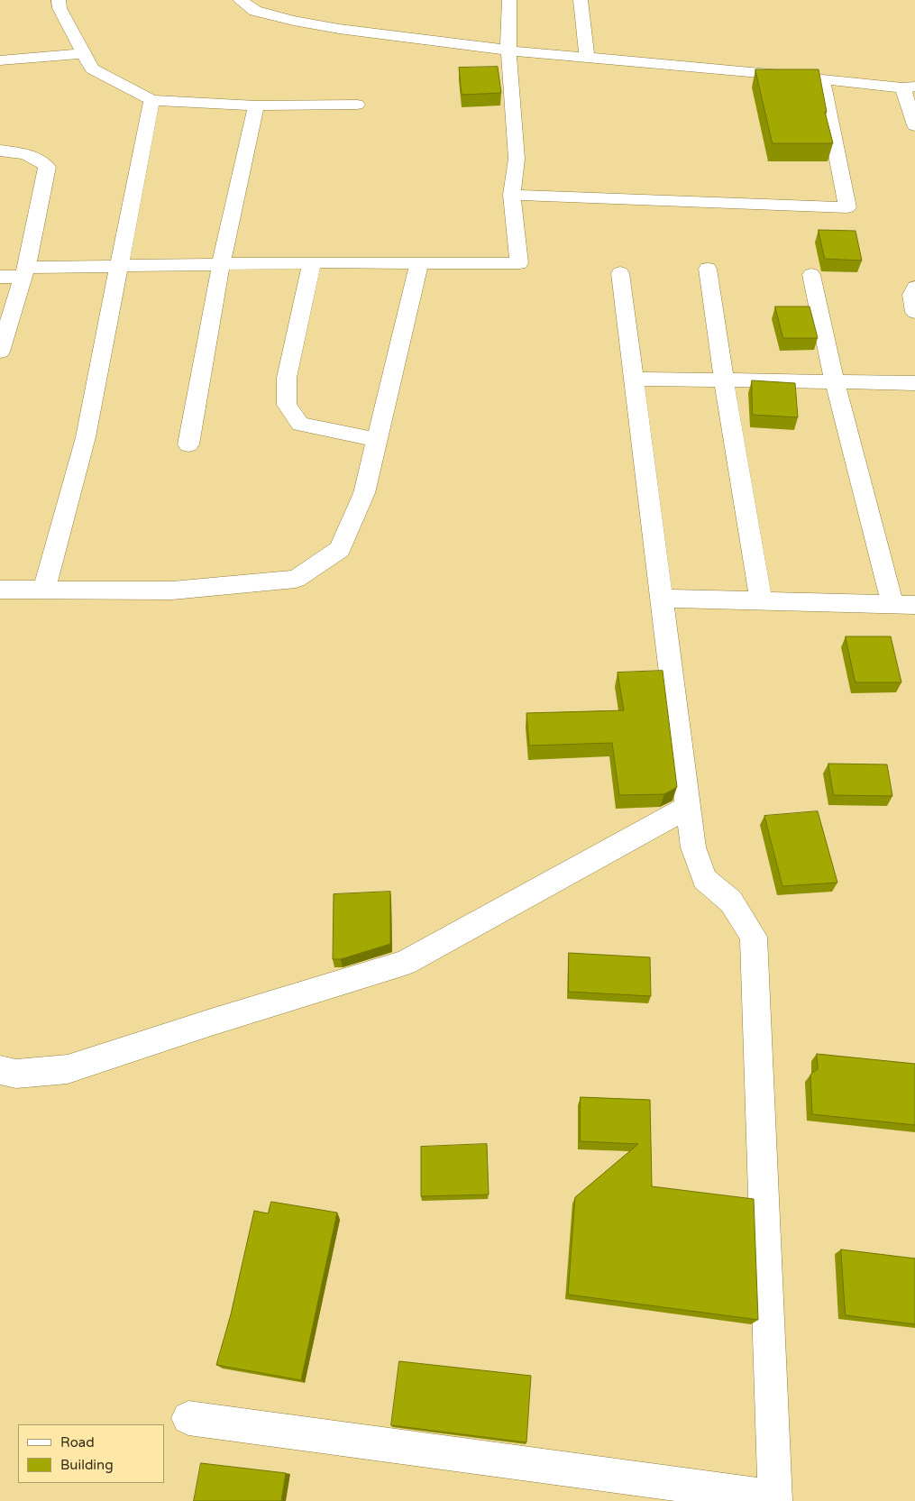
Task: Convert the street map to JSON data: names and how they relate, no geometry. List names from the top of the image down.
{
  "legend": ["Road", "Building"]
}
